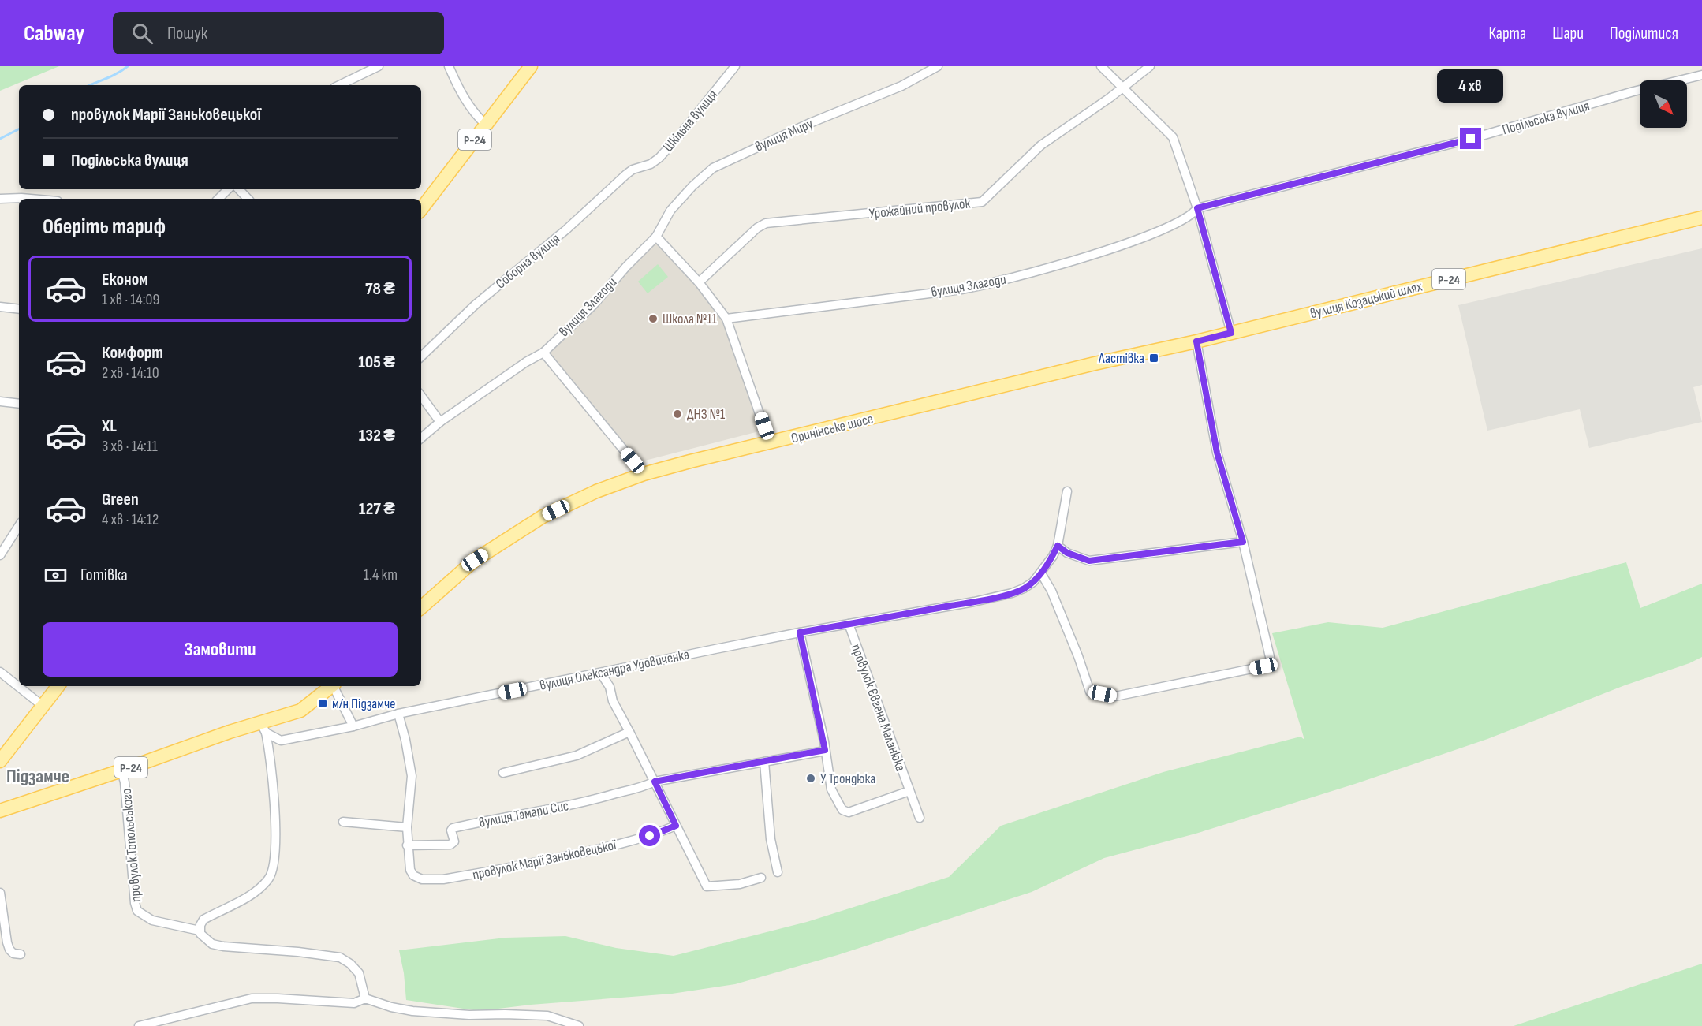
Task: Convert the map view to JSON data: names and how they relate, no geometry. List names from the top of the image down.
{
  "streets": {
    "main road": ["Р-24", "вулиця Козацький шлях", "Оринінське шосе"],
    "street": [
      "Подільська вулиця",
      "Шкільна вулиця",
      "вулиця Миру",
      "Урожайний провулок",
      "Соборна вулиця",
      "вулиця Злагоди",
      "вулиця Олександра Удовиченка",
      "провулок Євгена Маланюка",
      "вулиця Тамари Сис",
      "провулок Топольського",
      "провулок Марії Заньковецької"
    ]
  },
  "crossings": [
    ["Подільська вулиця", "вулиця Злагоди"],
    ["Шкільна вулиця", "Соборна вулиця"],
    ["вулиця Миру", "вулиця Злагоди"],
    ["Р-24", "вулиця Олександра Удовиченка"],
    ["Р-24", "провулок Топольського"],
    ["вулиця Козацький шлях", "Оринінське шосе"],
    ["вулиця Олександра Удовиченка", "провулок Євгена Маланюка"],
    ["вулиця Тамари Сис", "провулок Марії Заньковецької"]
  ],
  "districts": ["Підзамче"],
  "places": {
    "other": ["Школа №11", "ДНЗ №1", "У Трондюка"],
    "transit": ["Ластівка", "м/н Підзамче"]
  },
  "north": "bottom right",
  "page": {
    "header": "Cabway",
    "search": "Пошук",
    "nav": ["Карта", "Шари", "Поділитися"],
    "bubble": "4 хв",
    "banner": ["провулок Марії Заньковецької", "Подільська вулиця"],
    "heading": "Оберіть тариф",
    "list": [
      {
        "name": "Економ",
        "note": "1 хв · 14:09",
        "value": "78 ₴"
      },
      {
        "name": "Комфорт",
        "note": "2 хв · 14:10",
        "value": "105 ₴"
      },
      {
        "name": "XL",
        "note": "3 хв · 14:11",
        "value": "132 ₴"
      },
      {
        "name": "Green",
        "note": "4 хв · 14:12",
        "value": "127 ₴"
      }
    ],
    "pay": ["Готівка", "1.4 km"],
    "buttons": "Замовити"
  }
}
